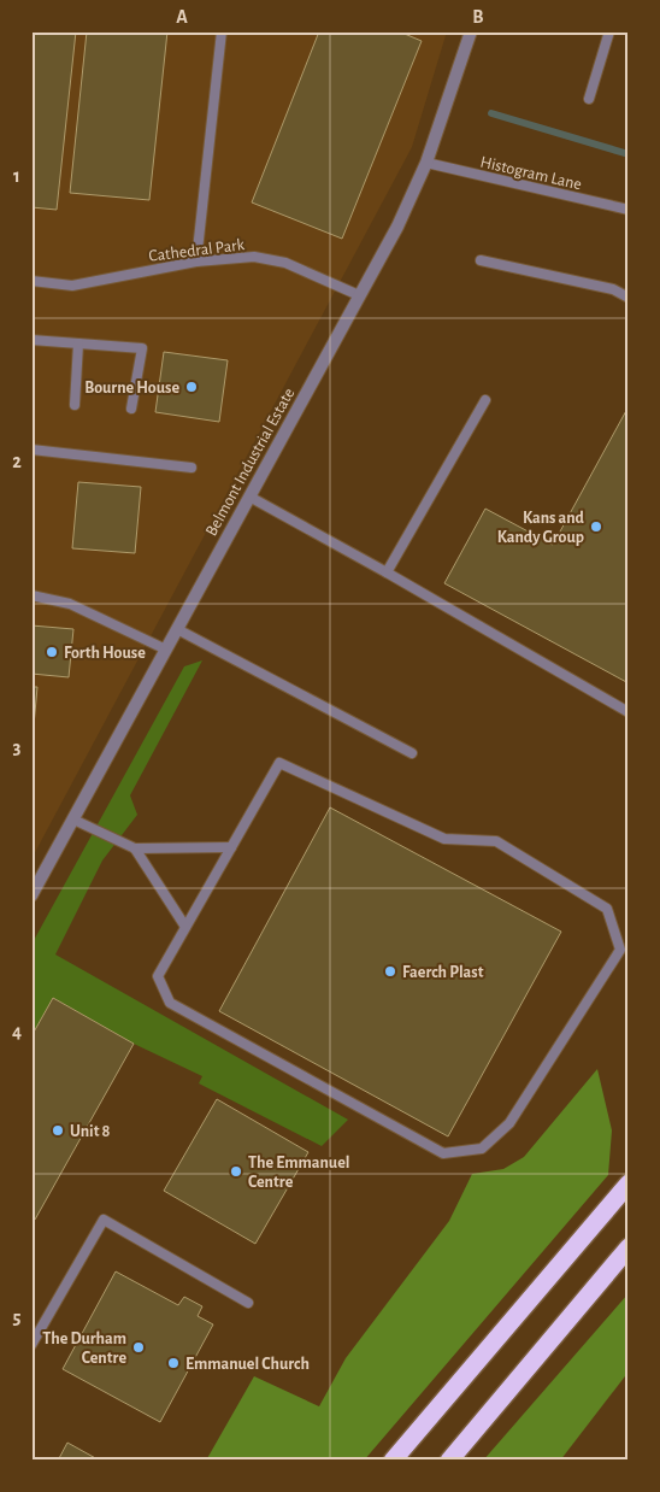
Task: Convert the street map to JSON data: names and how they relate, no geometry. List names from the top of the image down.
{
  "streets": {
    "street": ["Belmont Industrial Estate"],
    "lane": ["Histogram Lane", "Cathedral Park"]
  },
  "crossings": [
    ["Histogram Lane", "Belmont Industrial Estate"],
    ["Cathedral Park", "Belmont Industrial Estate"]
  ],
  "places": [
    "Bourne House",
    "Kans and Kandy Group",
    "Forth House",
    "Faerch Plast",
    "Unit 8",
    "The Emmanuel Centre",
    "The Durham Centre",
    "Emmanuel Church"
  ],
  "grid": {
    "columns": ["A", "B"],
    "rows": [
      "1",
      "2",
      "3",
      "4",
      "5"
    ]
  }
}
